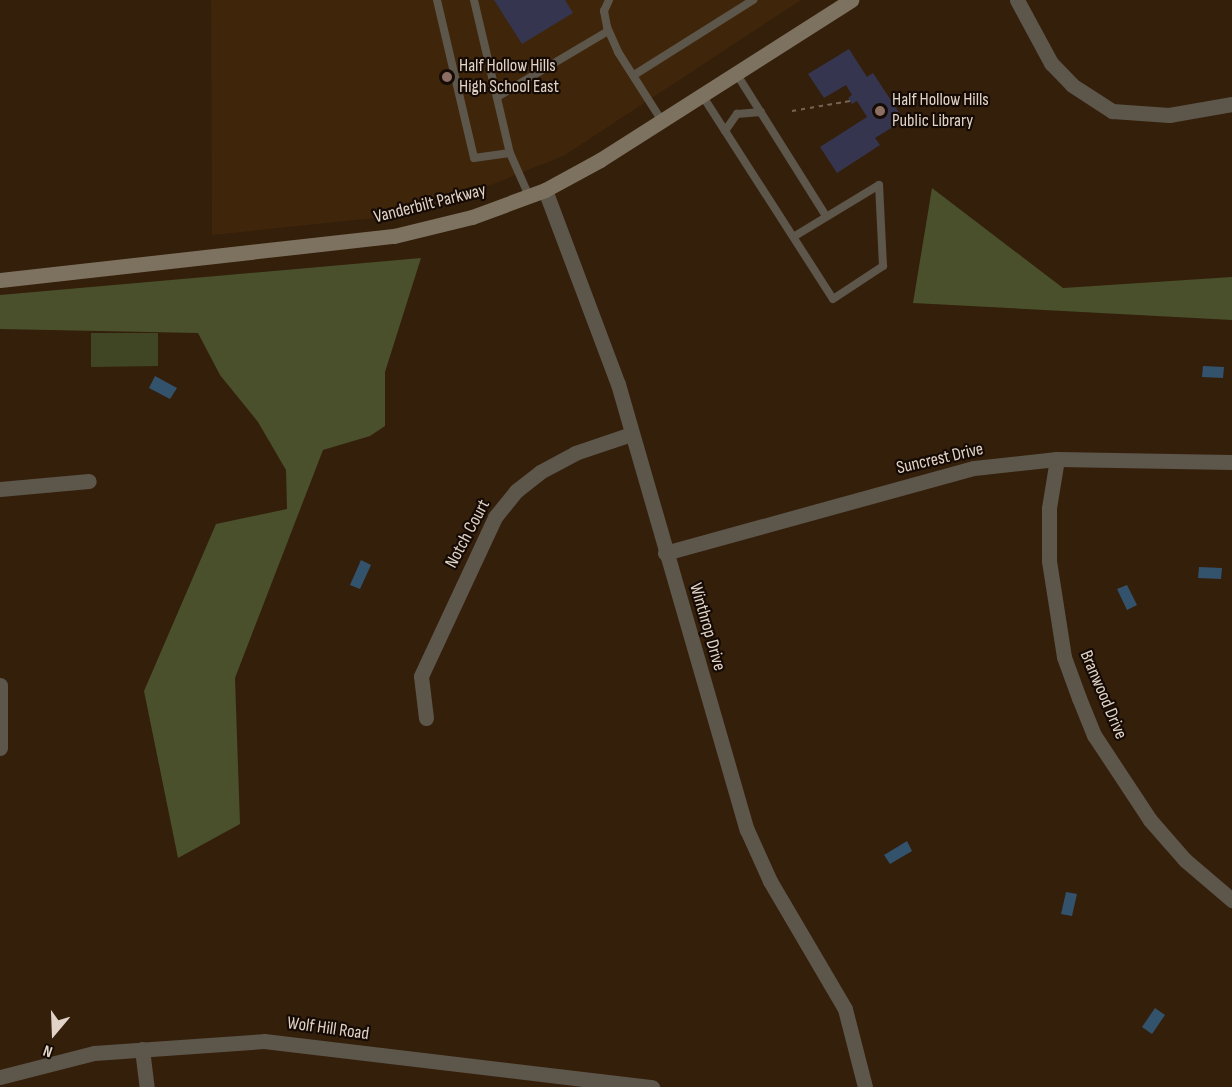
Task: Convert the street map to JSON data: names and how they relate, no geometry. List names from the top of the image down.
{
  "streets": {
    "main road": ["Vanderbilt Parkway"],
    "street": [
      "Suncrest Drive",
      "Notch Court",
      "Winthrop Drive",
      "Branwood Drive",
      "Wolf Hill Road"
    ]
  },
  "crossings": [
    ["Vanderbilt Parkway", "Winthrop Drive"],
    ["Suncrest Drive", "Winthrop Drive"],
    ["Suncrest Drive", "Branwood Drive"],
    ["Notch Court", "Winthrop Drive"]
  ],
  "places": ["Half Hollow Hills High School East", "Half Hollow Hills Public Library"],
  "north": "bottom"
}
